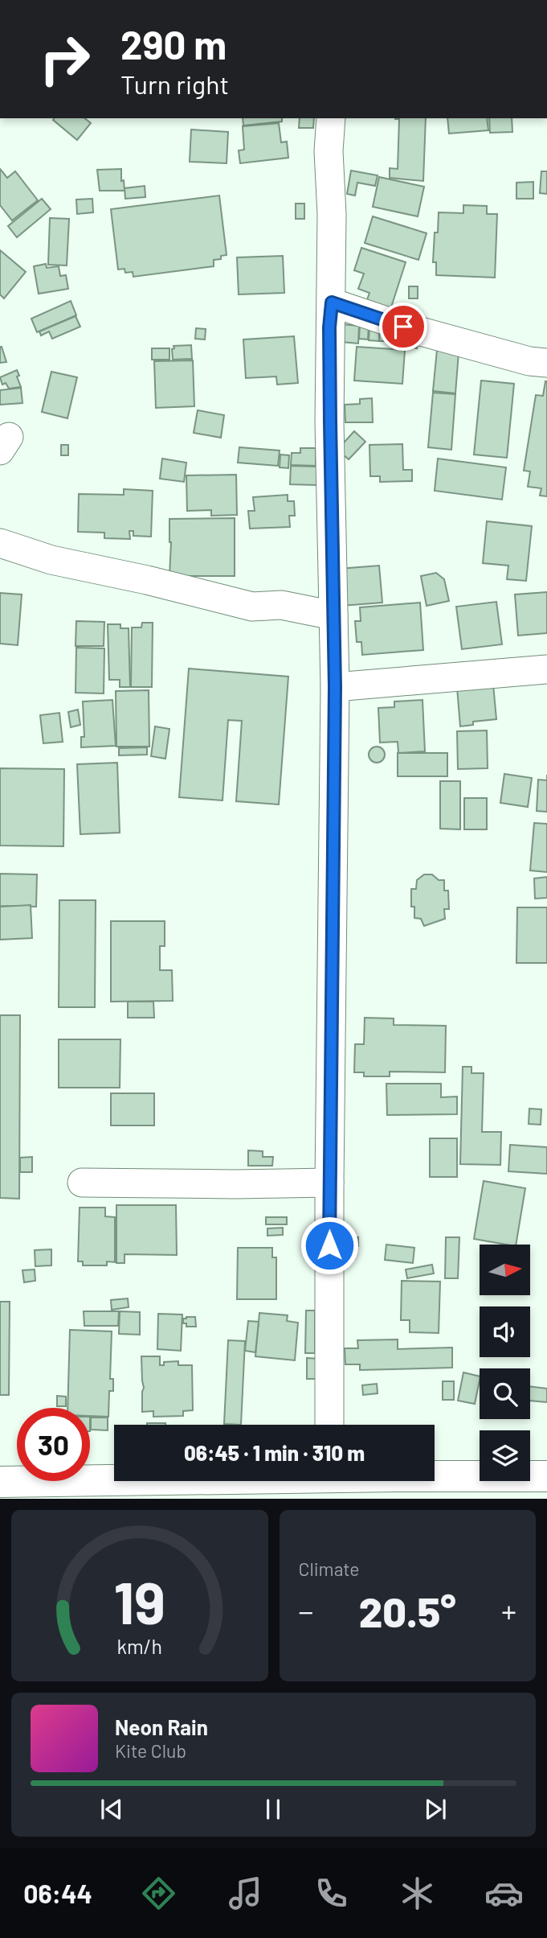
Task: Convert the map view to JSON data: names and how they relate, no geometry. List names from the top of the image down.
{
  "north": "right",
  "page": {
    "turn": ["290 m", "Turn right"],
    "limit": "30",
    "trip": "06:45 · 1 min · 310 m",
    "tile": "Climate",
    "heat": ["−", "20.5°", "+"],
    "song": ["Neon Rain", "Kite Club"],
    "tabs": "06:44",
    "gauge": ["19", "km/h"]
  }
}
